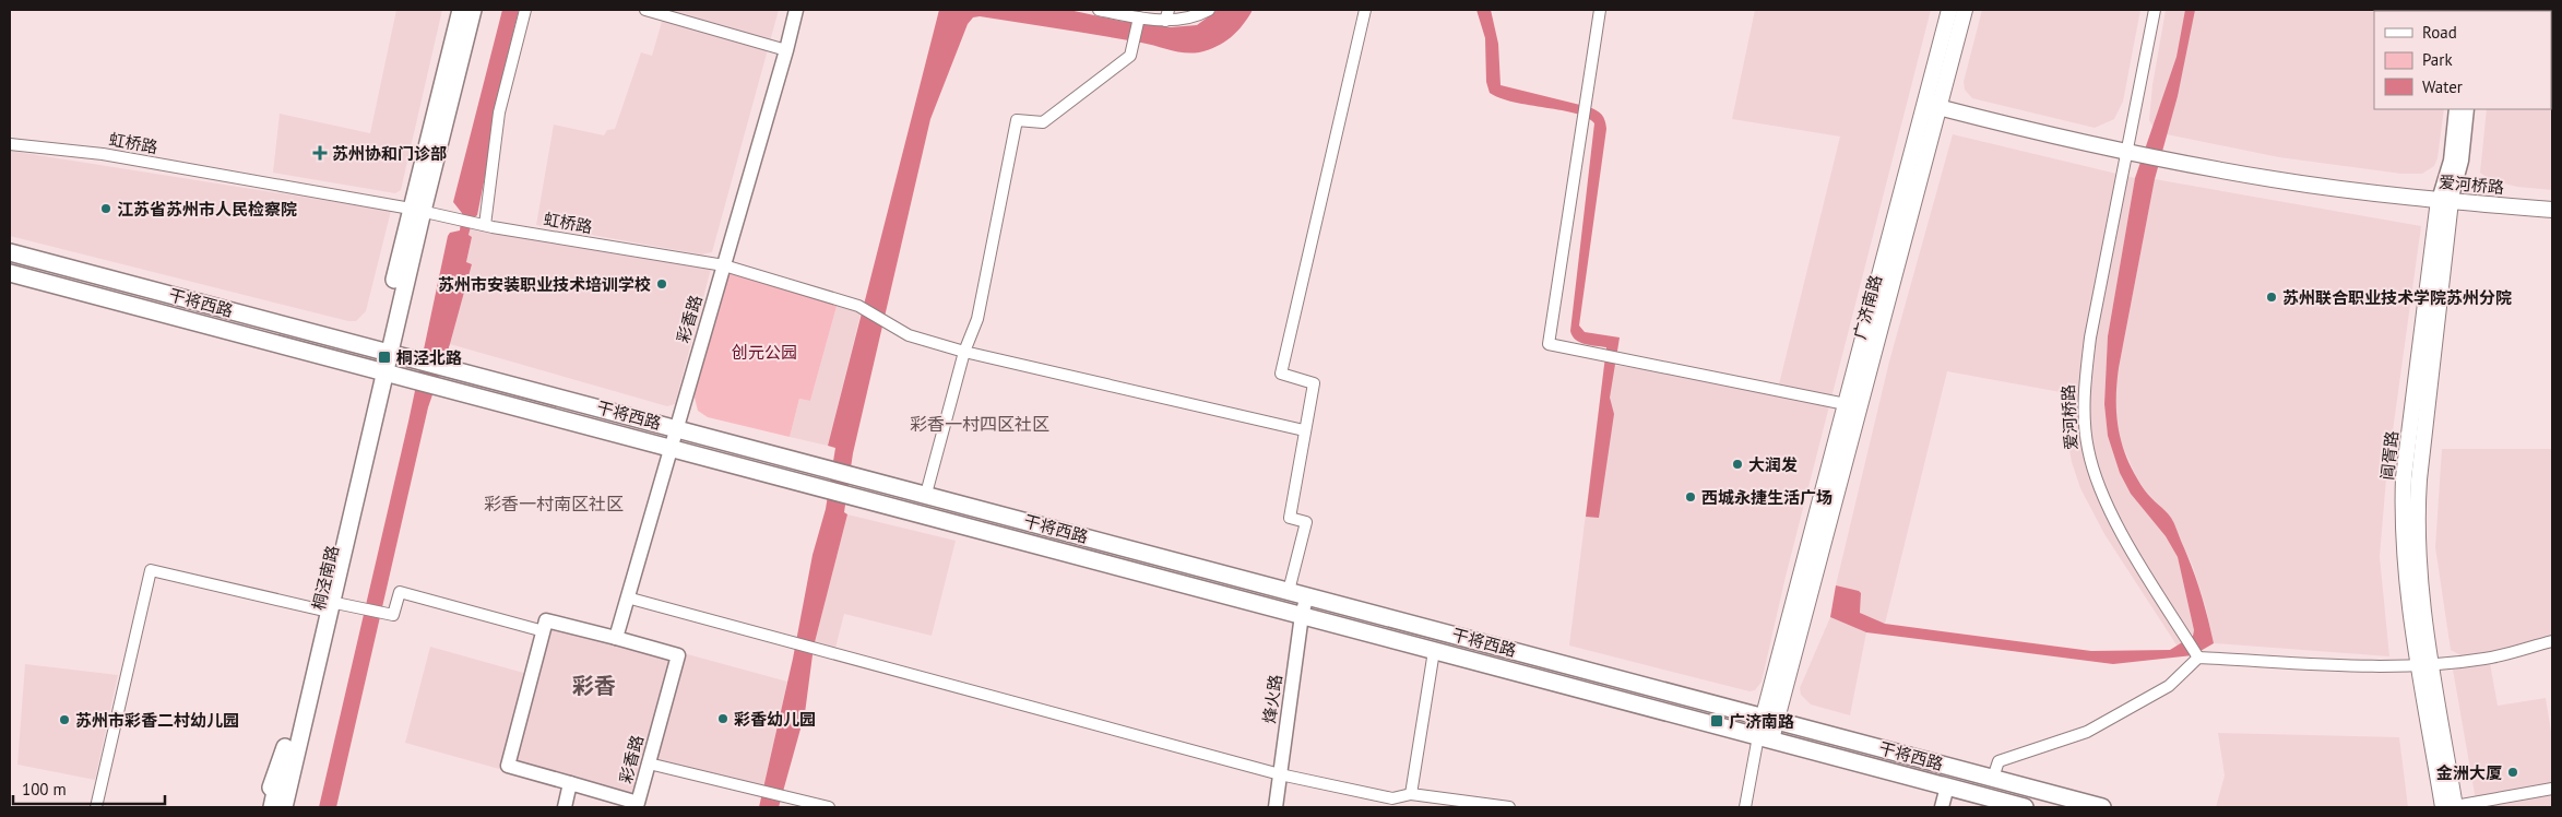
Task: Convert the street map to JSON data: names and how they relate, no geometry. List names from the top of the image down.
{
  "streets": {
    "main road": [
      "爱河桥路",
      "干将西路",
      "广济南路",
      "阊胥路",
      "桐泾南路"
    ],
    "street": ["虹桥路", "彩香路", "烽火路"]
  },
  "crossings": [
    ["虹桥路", "彩香路"],
    ["爱河桥路", "广济南路"],
    ["爱河桥路", "阊胥路"],
    ["干将西路", "广济南路"],
    ["干将西路", "彩香路"],
    ["干将西路", "桐泾南路"],
    ["干将西路", "烽火路"]
  ],
  "districts": ["彩香一村四区社区", "彩香一村南区社区", "彩香"],
  "parks": ["创元公园"],
  "places": {
    "health": ["苏州协和门诊部"],
    "other": [
      "江苏省苏州市人民检察院",
      "苏州市安装职业技术培训学校",
      "苏州联合职业技术学院苏州分院",
      "大润发",
      "西城永捷生活广场",
      "彩香幼儿园",
      "苏州市彩香二村幼儿园",
      "金洲大厦"
    ],
    "transit": ["桐泾北路", "广济南路"]
  },
  "legend": ["Road", "Park", "Water"],
  "scale_bar": "100 m"
}
